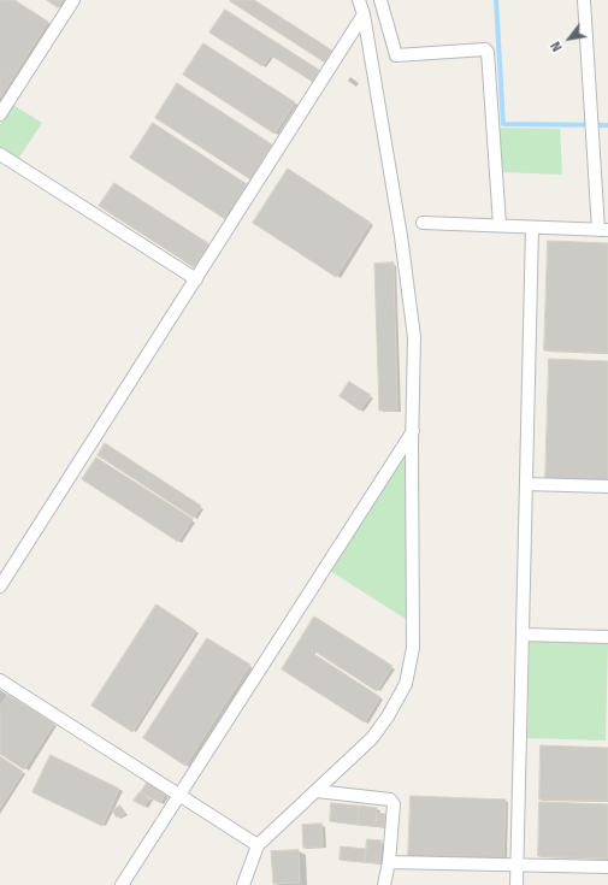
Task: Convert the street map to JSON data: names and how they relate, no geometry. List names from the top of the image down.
{
  "north": "bottom left"
}
